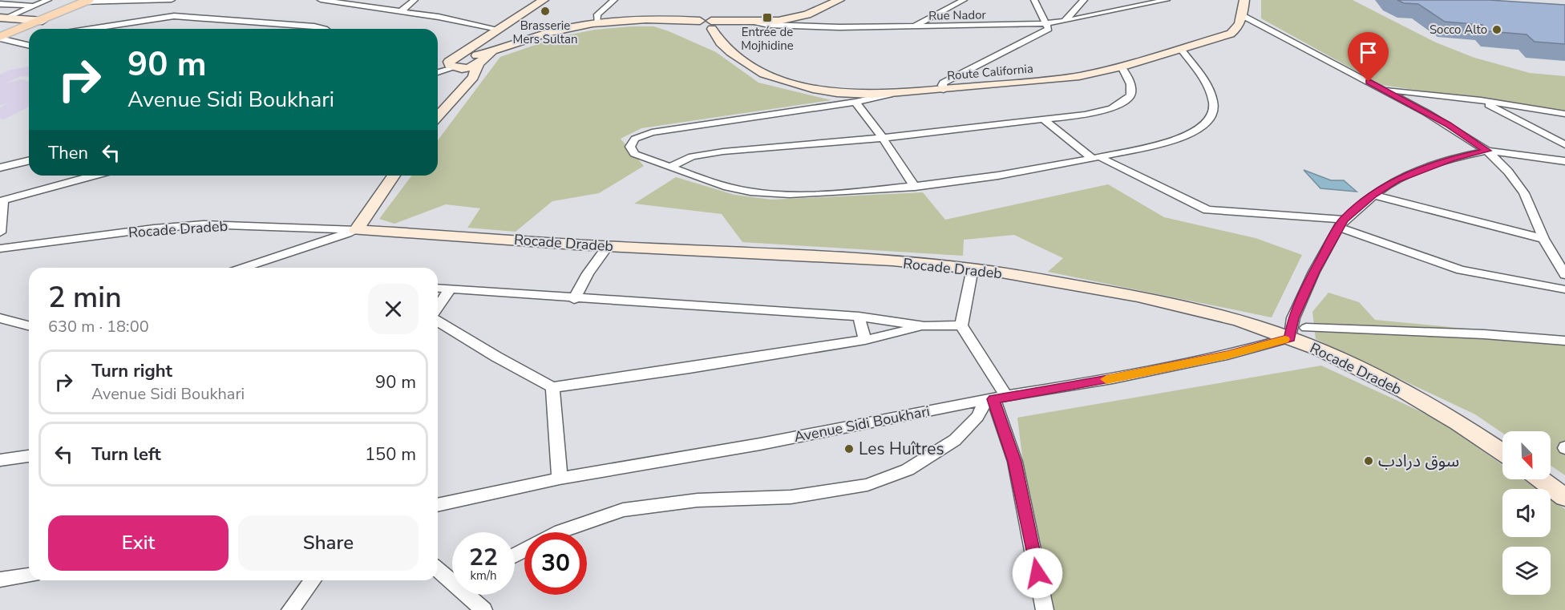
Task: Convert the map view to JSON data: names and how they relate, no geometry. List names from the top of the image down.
{
  "streets": {
    "street": [
      "Rue Nador",
      "Route California",
      "Rocade Dradeb",
      "Avenue Sidi Boukhari"
    ]
  },
  "crossings": [
    ["Rocade Dradeb", "Avenue Sidi Boukhari"]
  ],
  "places": {
    "other": [
      "Brasserie Mers Sultan",
      "Socco Alto",
      "Les Huîtres",
      "سوق درادب"
    ],
    "transit": ["Entrée de Mojhidine"]
  },
  "north": "bottom right",
  "page": {
    "turn": ["90 m", "Avenue Sidi Boukhari"],
    "then": "Then",
    "heading": ["2 min", "630 m · 18:00"],
    "list": [
      {
        "name": "Turn right",
        "note": "Avenue Sidi Boukhari",
        "value": "90 m"
      },
      {
        "name": "Turn left",
        "value": "150 m"
      }
    ],
    "buttons": ["Exit", "Share"],
    "speed": "22 km/h",
    "limit": "30"
  }
}
